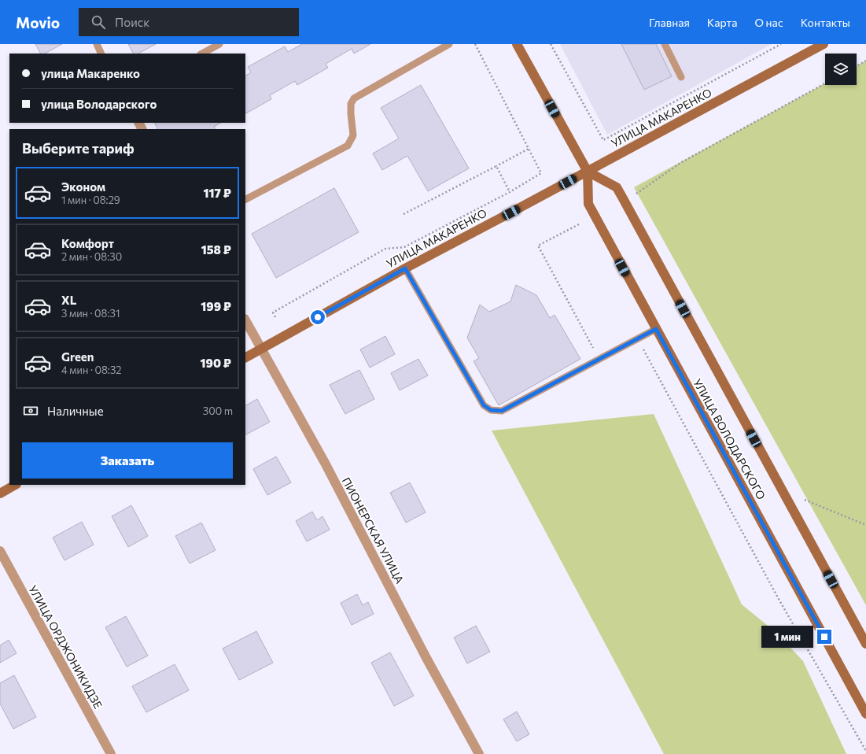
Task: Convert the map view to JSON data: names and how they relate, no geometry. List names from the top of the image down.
{
  "streets": {
    "main road": ["УЛИЦА МАКАРЕНКО", "УЛИЦА ВОЛОДАРСКОГО"],
    "street": ["ПИОНЕРСКАЯ УЛИЦА", "УЛИЦА ОРДЖОНИКИДЗЕ"]
  },
  "crossings": [
    ["УЛИЦА МАКАРЕНКО", "УЛИЦА ВОЛОДАРСКОГО"],
    ["УЛИЦА МАКАРЕНКО", "ПИОНЕРСКАЯ УЛИЦА"]
  ],
  "page": {
    "header": "Movio",
    "search": "Поиск",
    "nav": [
      "Главная",
      "Карта",
      "О нас",
      "Контакты"
    ],
    "banner": ["улица Макаренко", "улица Володарского"],
    "heading": "Выберите тариф",
    "list": [
      {
        "name": "Эконом",
        "note": "1 мин · 08:29",
        "value": "117 ₽"
      },
      {
        "name": "Комфорт",
        "note": "2 мин · 08:30",
        "value": "158 ₽"
      },
      {
        "name": "XL",
        "note": "3 мин · 08:31",
        "value": "199 ₽"
      },
      {
        "name": "Green",
        "note": "4 мин · 08:32",
        "value": "190 ₽"
      }
    ],
    "pay": ["Наличные", "300 m"],
    "buttons": "Заказать",
    "bubble": "1 мин"
  }
}
